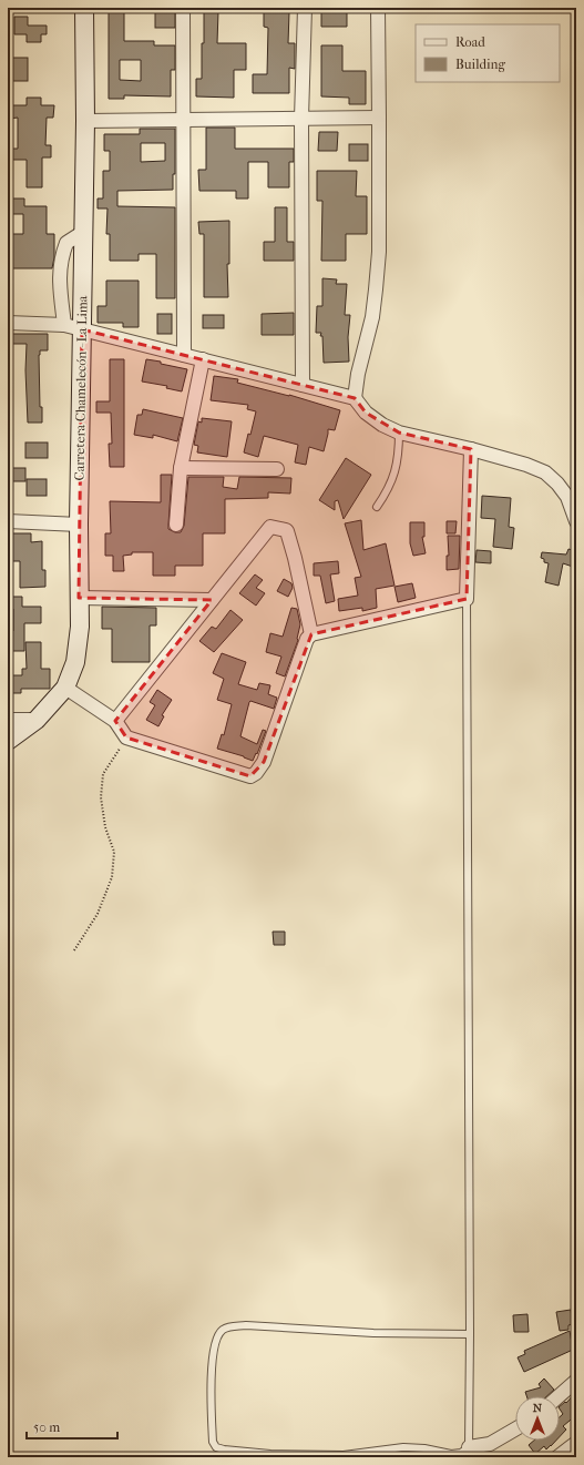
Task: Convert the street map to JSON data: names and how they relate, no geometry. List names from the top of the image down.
{
  "streets": {
    "street": ["Carretera Chamelecón - La Lima"]
  },
  "legend": ["Road", "Building"],
  "scale_bar": "50 m",
  "north": "top"
}
